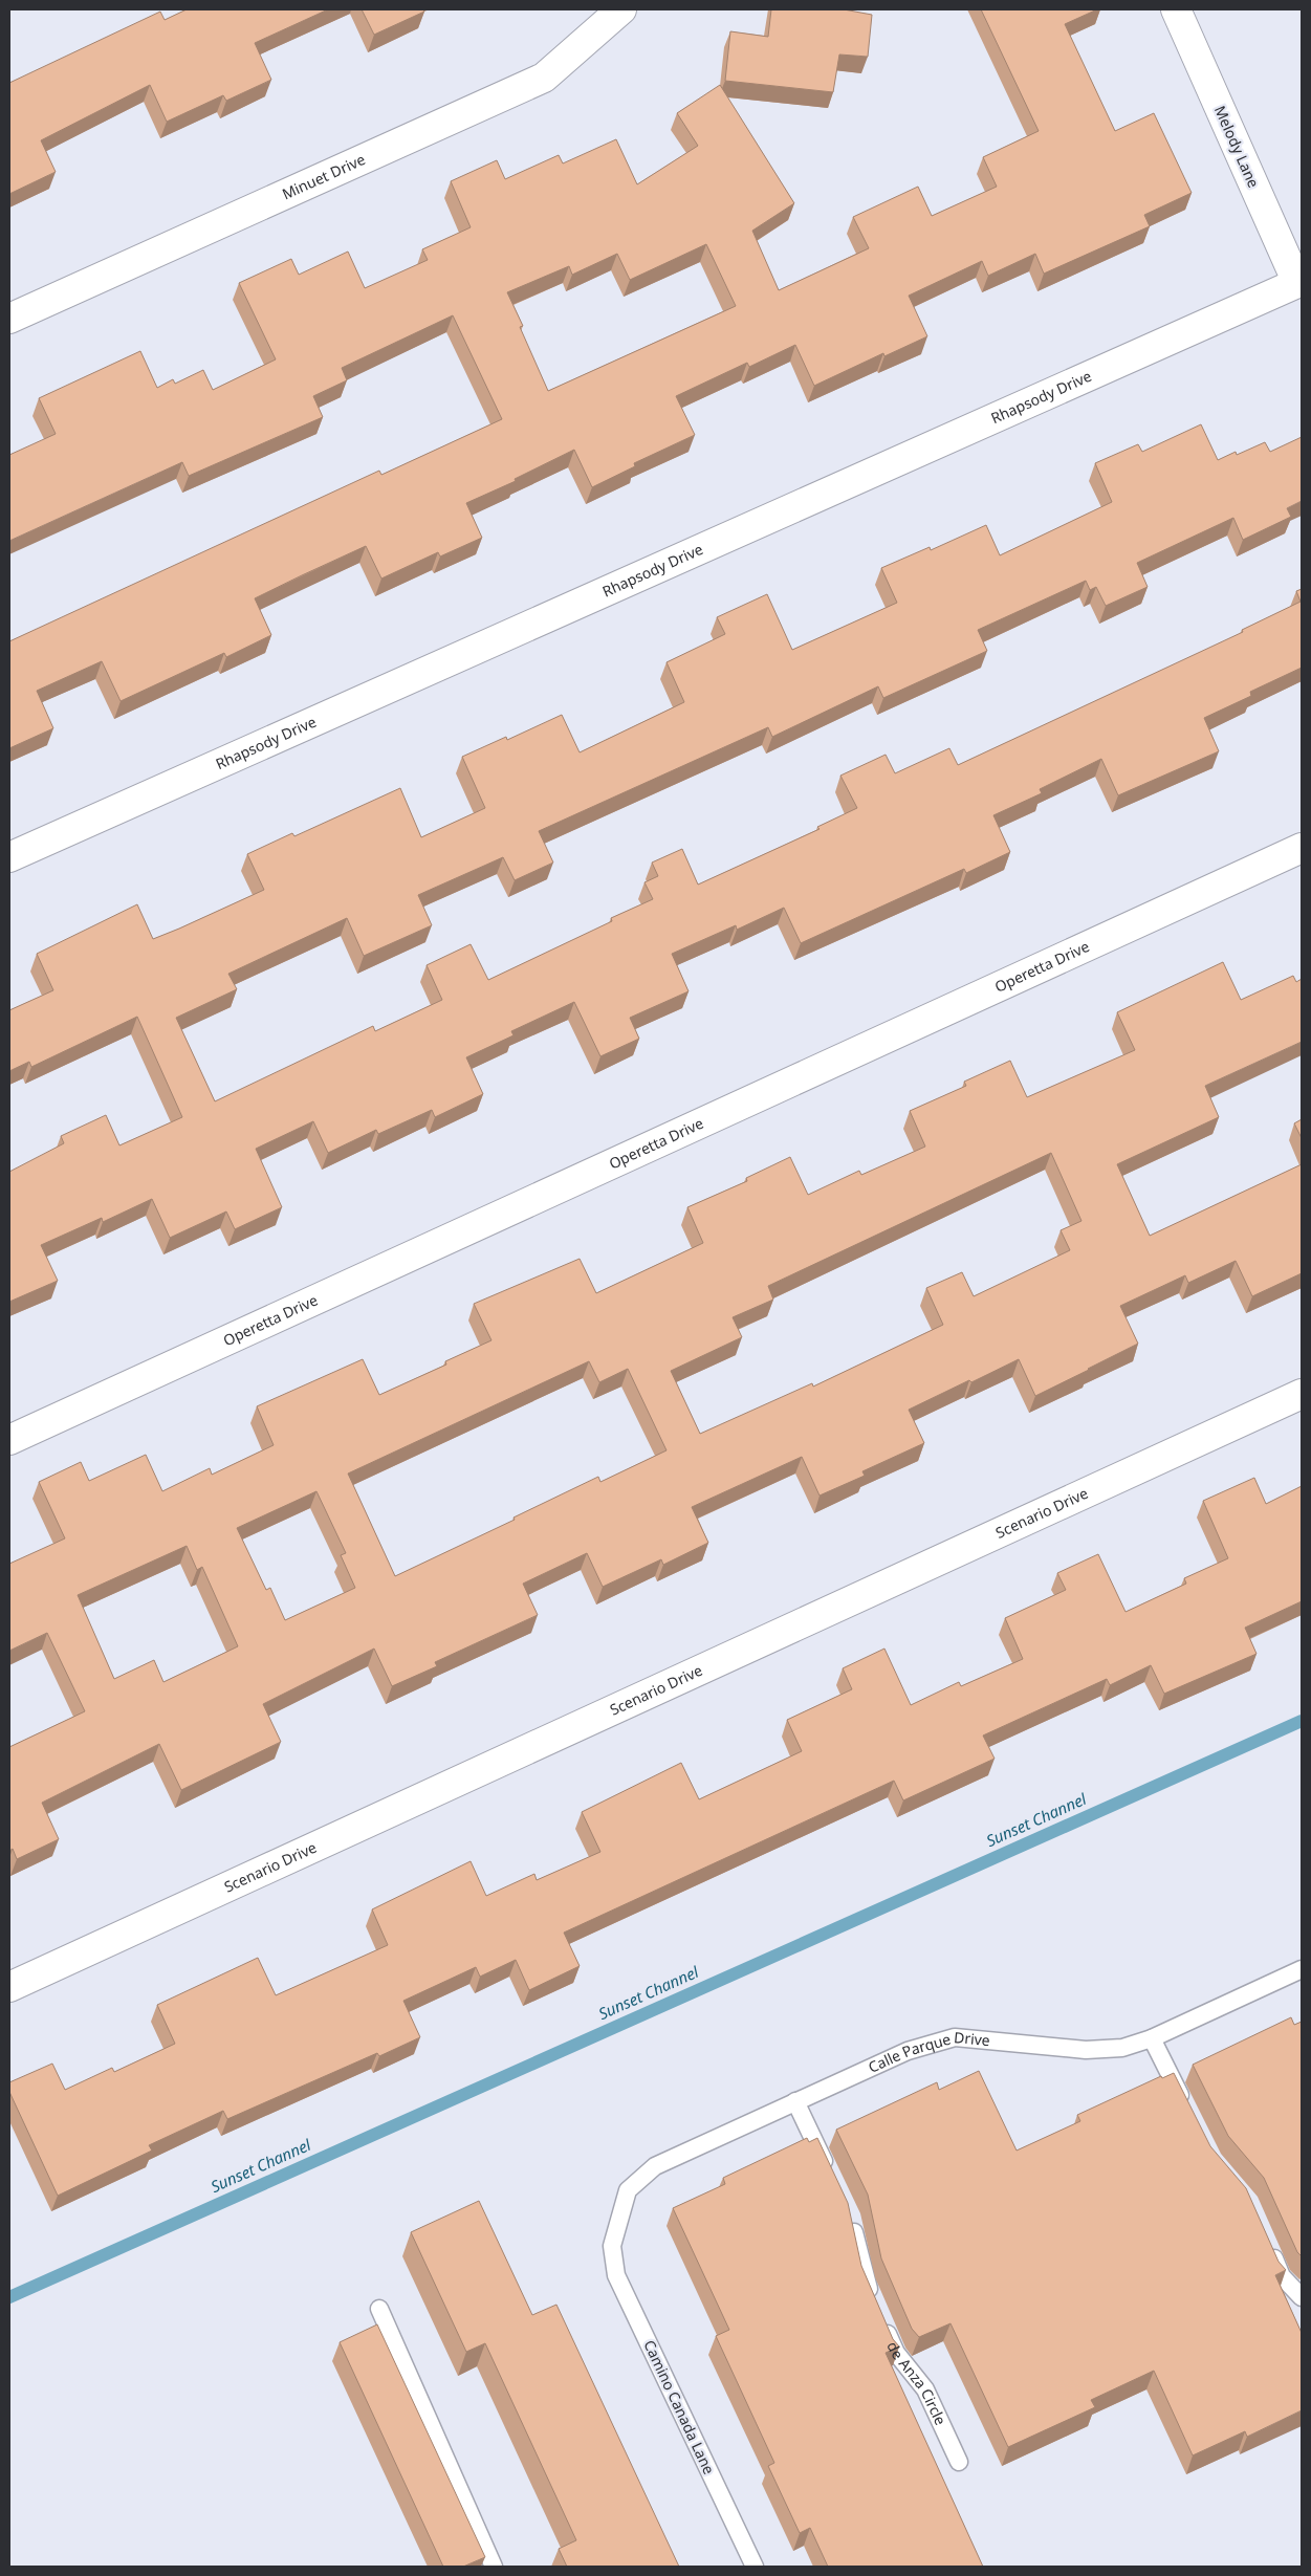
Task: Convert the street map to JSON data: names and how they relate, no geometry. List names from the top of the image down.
{
  "streets": {
    "street": [
      "Melody Lane",
      "Minuet Drive",
      "Rhapsody Drive",
      "Operetta Drive",
      "Scenario Drive"
    ],
    "lane": ["Calle Parque Drive", "de Anza Circle", "Camino Canada Lane"]
  },
  "crossings": [
    ["Melody Lane", "Rhapsody Drive"],
    ["Calle Parque Drive", "Camino Canada Lane"]
  ],
  "water": ["Sunset Channel"]
}
